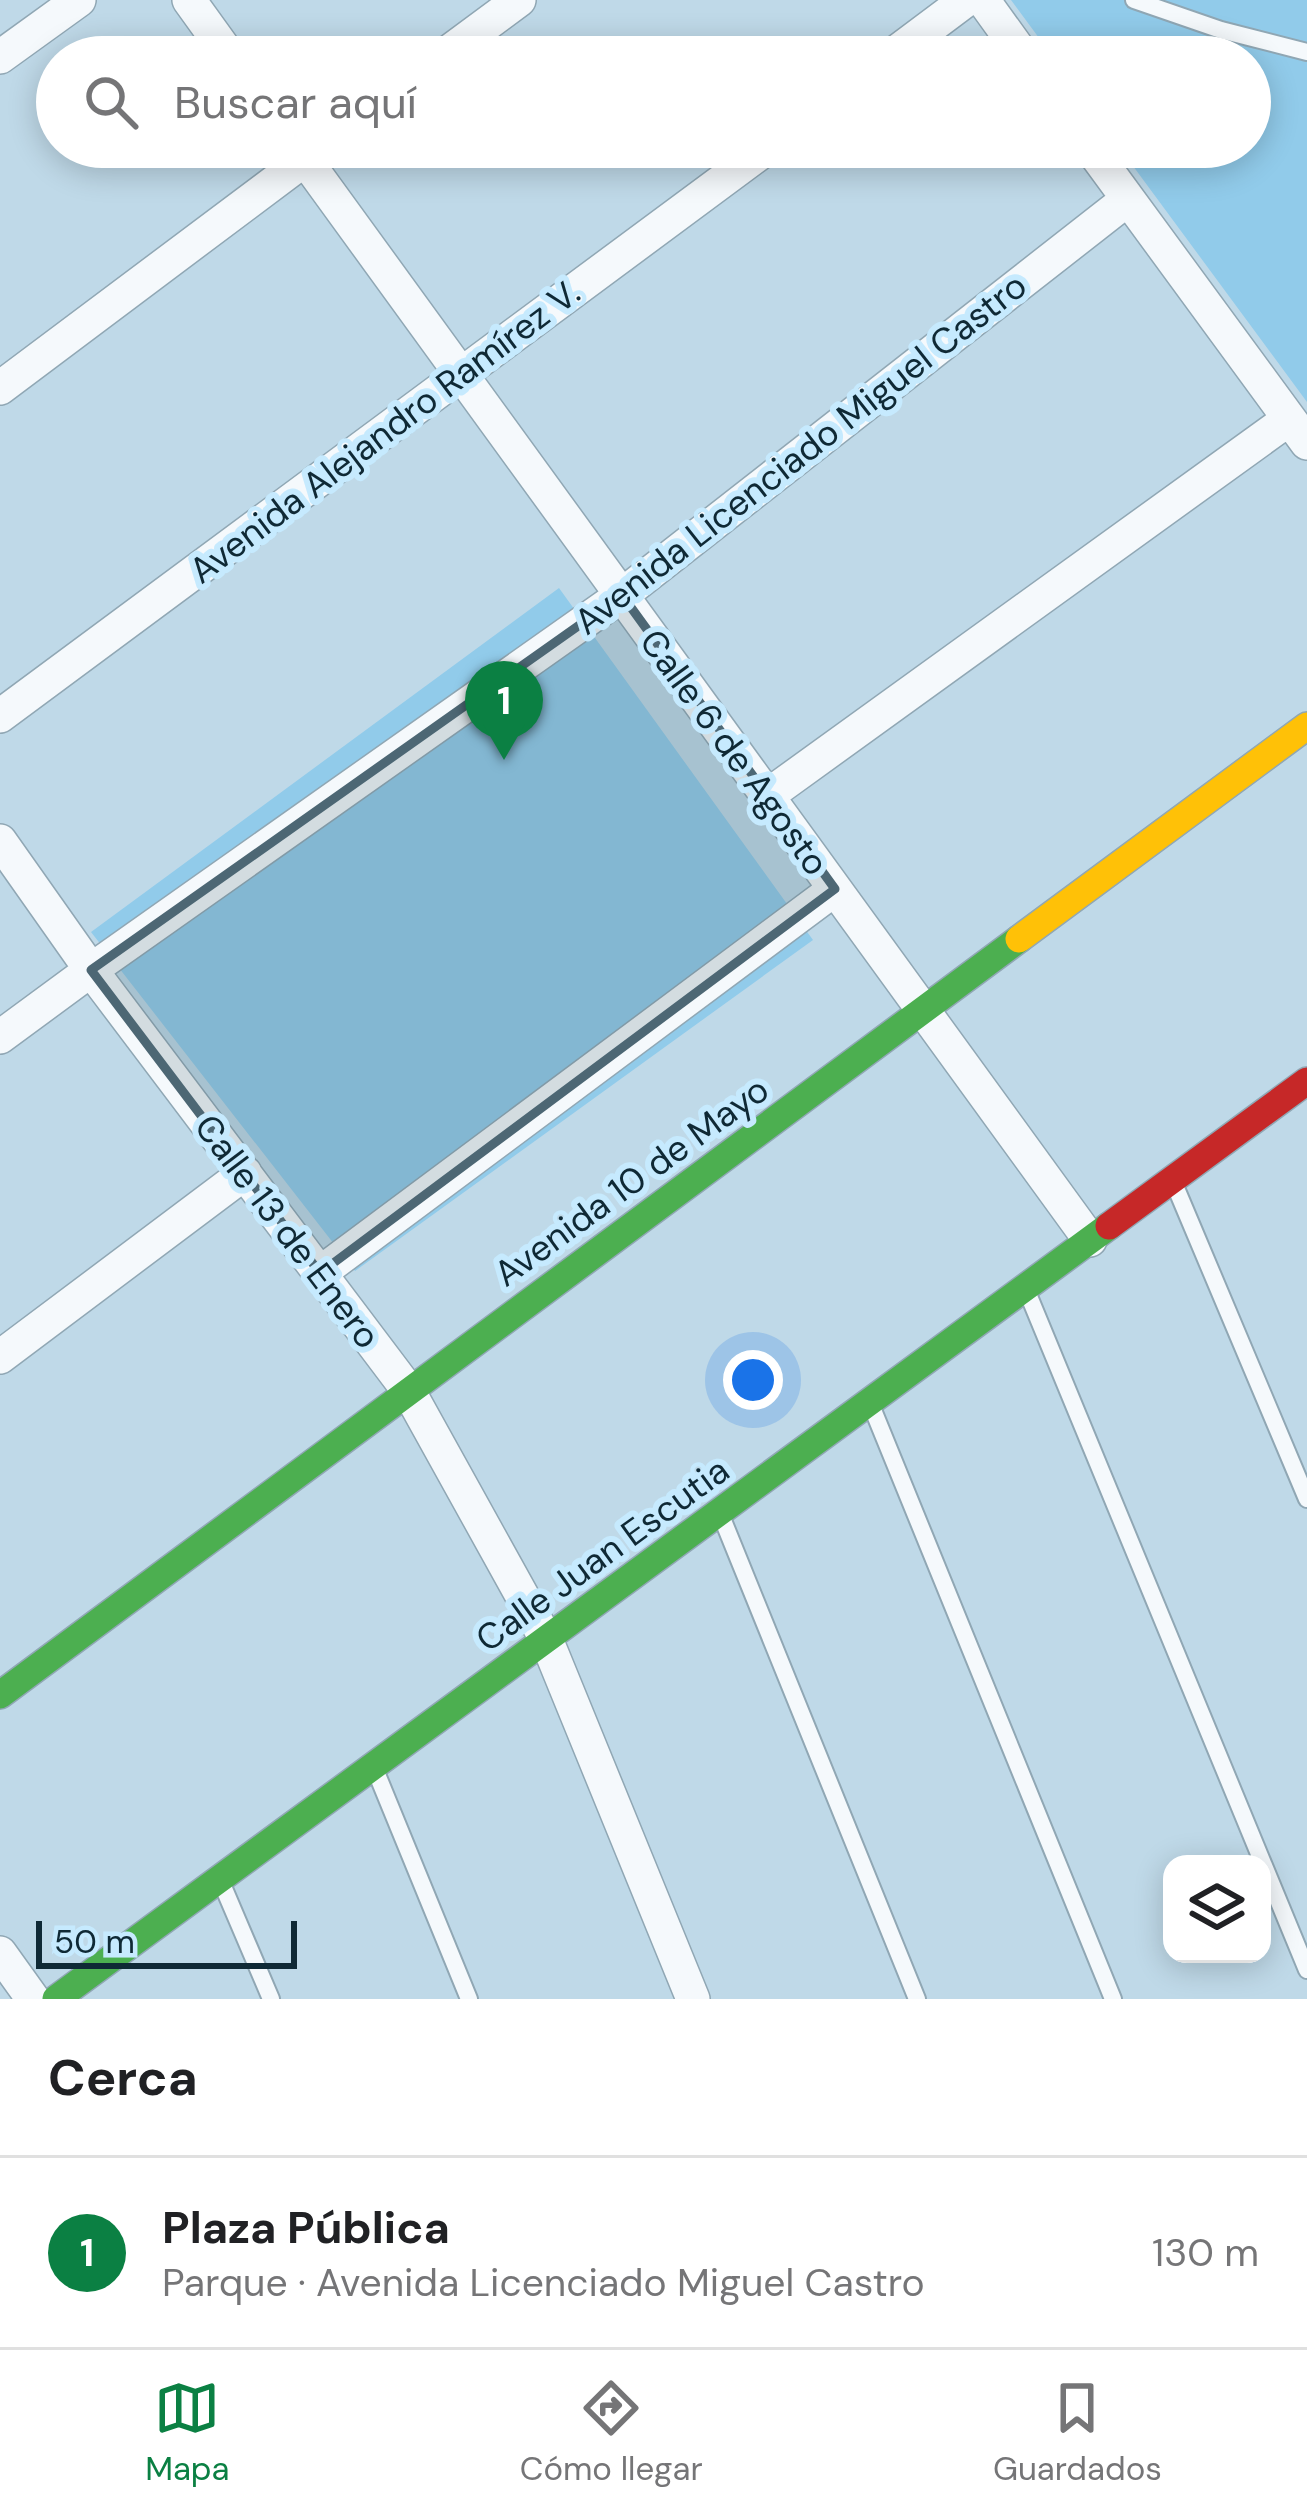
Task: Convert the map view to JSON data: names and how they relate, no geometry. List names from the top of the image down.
{
  "streets": {
    "street": [
      "Avenida Alejandro Ramírez V.",
      "Avenida Licenciado Miguel Castro",
      "Calle 6 de Agosto",
      "Avenida 10 de Mayo",
      "Calle 13 de Enero",
      "Calle Juan Escutia"
    ]
  },
  "crossings": [
    ["Avenida Alejandro Ramírez V.", "Calle 6 de Agosto"],
    ["Avenida Licenciado Miguel Castro", "Calle 6 de Agosto"],
    ["Avenida Licenciado Miguel Castro", "Calle 13 de Enero"],
    ["Calle 6 de Agosto", "Avenida 10 de Mayo"],
    ["Calle 6 de Agosto", "Calle Juan Escutia"],
    ["Avenida 10 de Mayo", "Calle 13 de Enero"],
    ["Calle 13 de Enero", "Calle Juan Escutia"]
  ],
  "scale_bar": "50 m",
  "page": {
    "search": "Buscar aquí",
    "pins": "1",
    "scale": "50 m",
    "heading": "Cerca",
    "list": [
      {
        "mark": "1",
        "name": "Plaza Pública",
        "note": "Parque · Avenida Licenciado Miguel Castro",
        "value": "130 m"
      }
    ],
    "nav": ["Mapa", "Cómo llegar", "Guardados"]
  }
}
